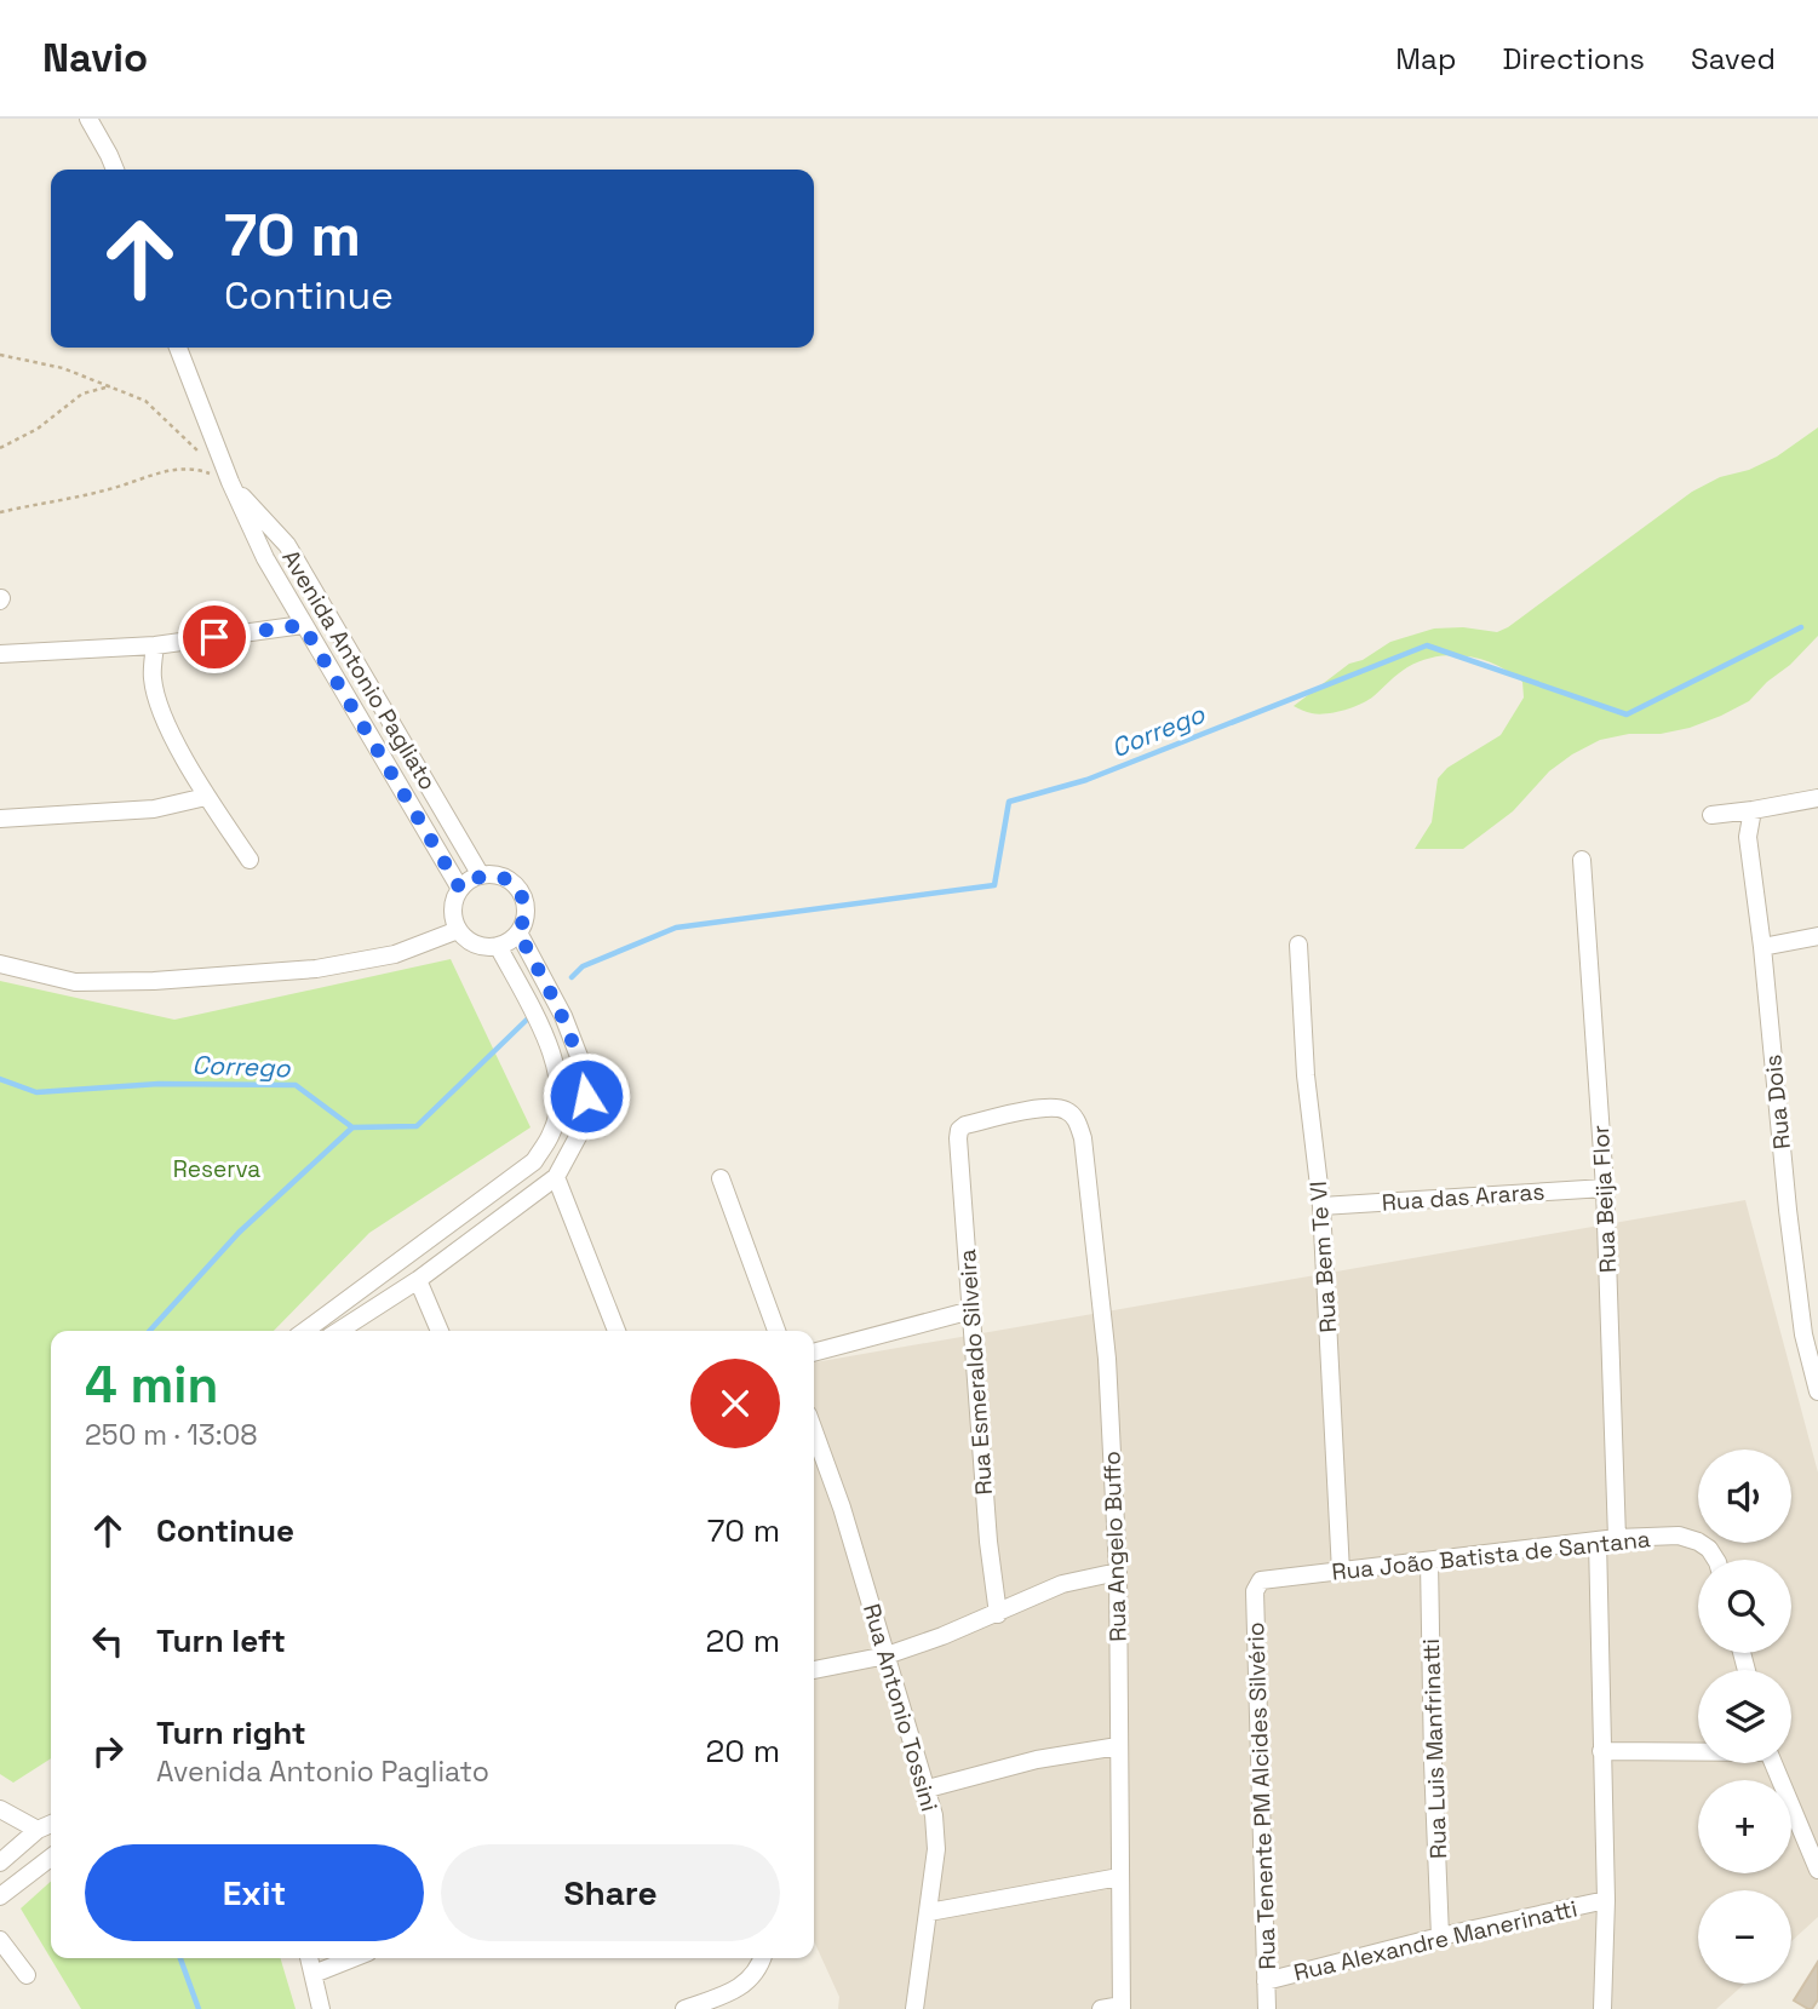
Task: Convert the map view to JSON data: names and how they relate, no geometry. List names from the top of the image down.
{
  "streets": {
    "street": [
      "Avenida Antonio Pagliato",
      "Rua Dois",
      "Rua das Araras",
      "Rua Beija Flor",
      "Rua Bem Te VI",
      "Rua Esmeraldo Silveira",
      "Rua Angelo Buffo",
      "Rua João Batista de Santana",
      "Rua Antonio Tossini",
      "Rua Luis Manfrinatti",
      "Rua Tenente PM Alcides Silvério",
      "Rua Alexandre Manerinatti"
    ]
  },
  "crossings": [
    ["Rua das Araras", "Rua Beija Flor"],
    ["Rua das Araras", "Rua Bem Te VI"],
    ["Rua Beija Flor", "Rua João Batista de Santana"],
    ["Rua Bem Te VI", "Rua João Batista de Santana"],
    ["Rua Esmeraldo Silveira", "Rua Angelo Buffo"],
    ["Rua João Batista de Santana", "Rua Luis Manfrinatti"],
    ["Rua João Batista de Santana", "Rua Tenente PM Alcides Silvério"],
    ["Rua Luis Manfrinatti", "Rua Alexandre Manerinatti"],
    ["Rua Tenente PM Alcides Silvério", "Rua Alexandre Manerinatti"]
  ],
  "water": ["Corrego"],
  "parks": ["Reserva"],
  "page": {
    "header": "Navio",
    "nav": ["Map", "Directions", "Saved"],
    "turn": ["70 m", "Continue"],
    "heading": ["4 min", "250 m · 13:08"],
    "map_buttons": ["+", "−"],
    "list": [
      {
        "name": "Continue",
        "value": "70 m"
      },
      {
        "name": "Turn left",
        "value": "20 m"
      },
      {
        "name": "Turn right",
        "note": "Avenida Antonio Pagliato",
        "value": "20 m"
      }
    ],
    "buttons": ["Exit", "Share"]
  }
}
